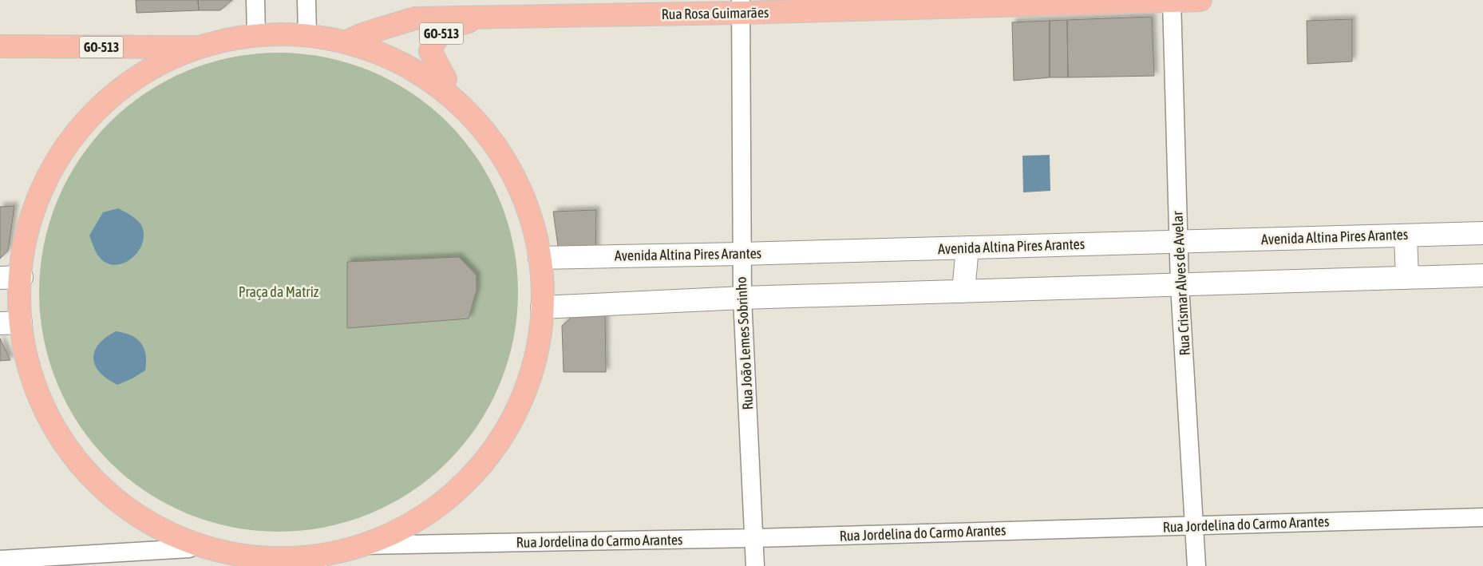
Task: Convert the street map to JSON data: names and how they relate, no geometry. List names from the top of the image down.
{
  "streets": {
    "main road": ["Rua Rosa Guimarães", "GO-513"],
    "street": [
      "Avenida Altina Pires Arantes",
      "Rua Crismar Alves de Avelar",
      "Rua João Lemes Sobrinho",
      "Rua Jordelina do Carmo Arantes"
    ]
  },
  "crossings": [
    ["Rua Rosa Guimarães", "Avenida Altina Pires Arantes"],
    ["Rua Rosa Guimarães", "Rua Crismar Alves de Avelar"],
    ["Rua Rosa Guimarães", "Rua João Lemes Sobrinho"],
    ["Rua Rosa Guimarães", "Rua Jordelina do Carmo Arantes"],
    ["Avenida Altina Pires Arantes", "Rua Crismar Alves de Avelar"],
    ["Avenida Altina Pires Arantes", "Rua João Lemes Sobrinho"],
    ["Rua Crismar Alves de Avelar", "Rua Jordelina do Carmo Arantes"],
    ["Rua João Lemes Sobrinho", "Rua Jordelina do Carmo Arantes"]
  ],
  "parks": ["Praça da Matriz"]
}
